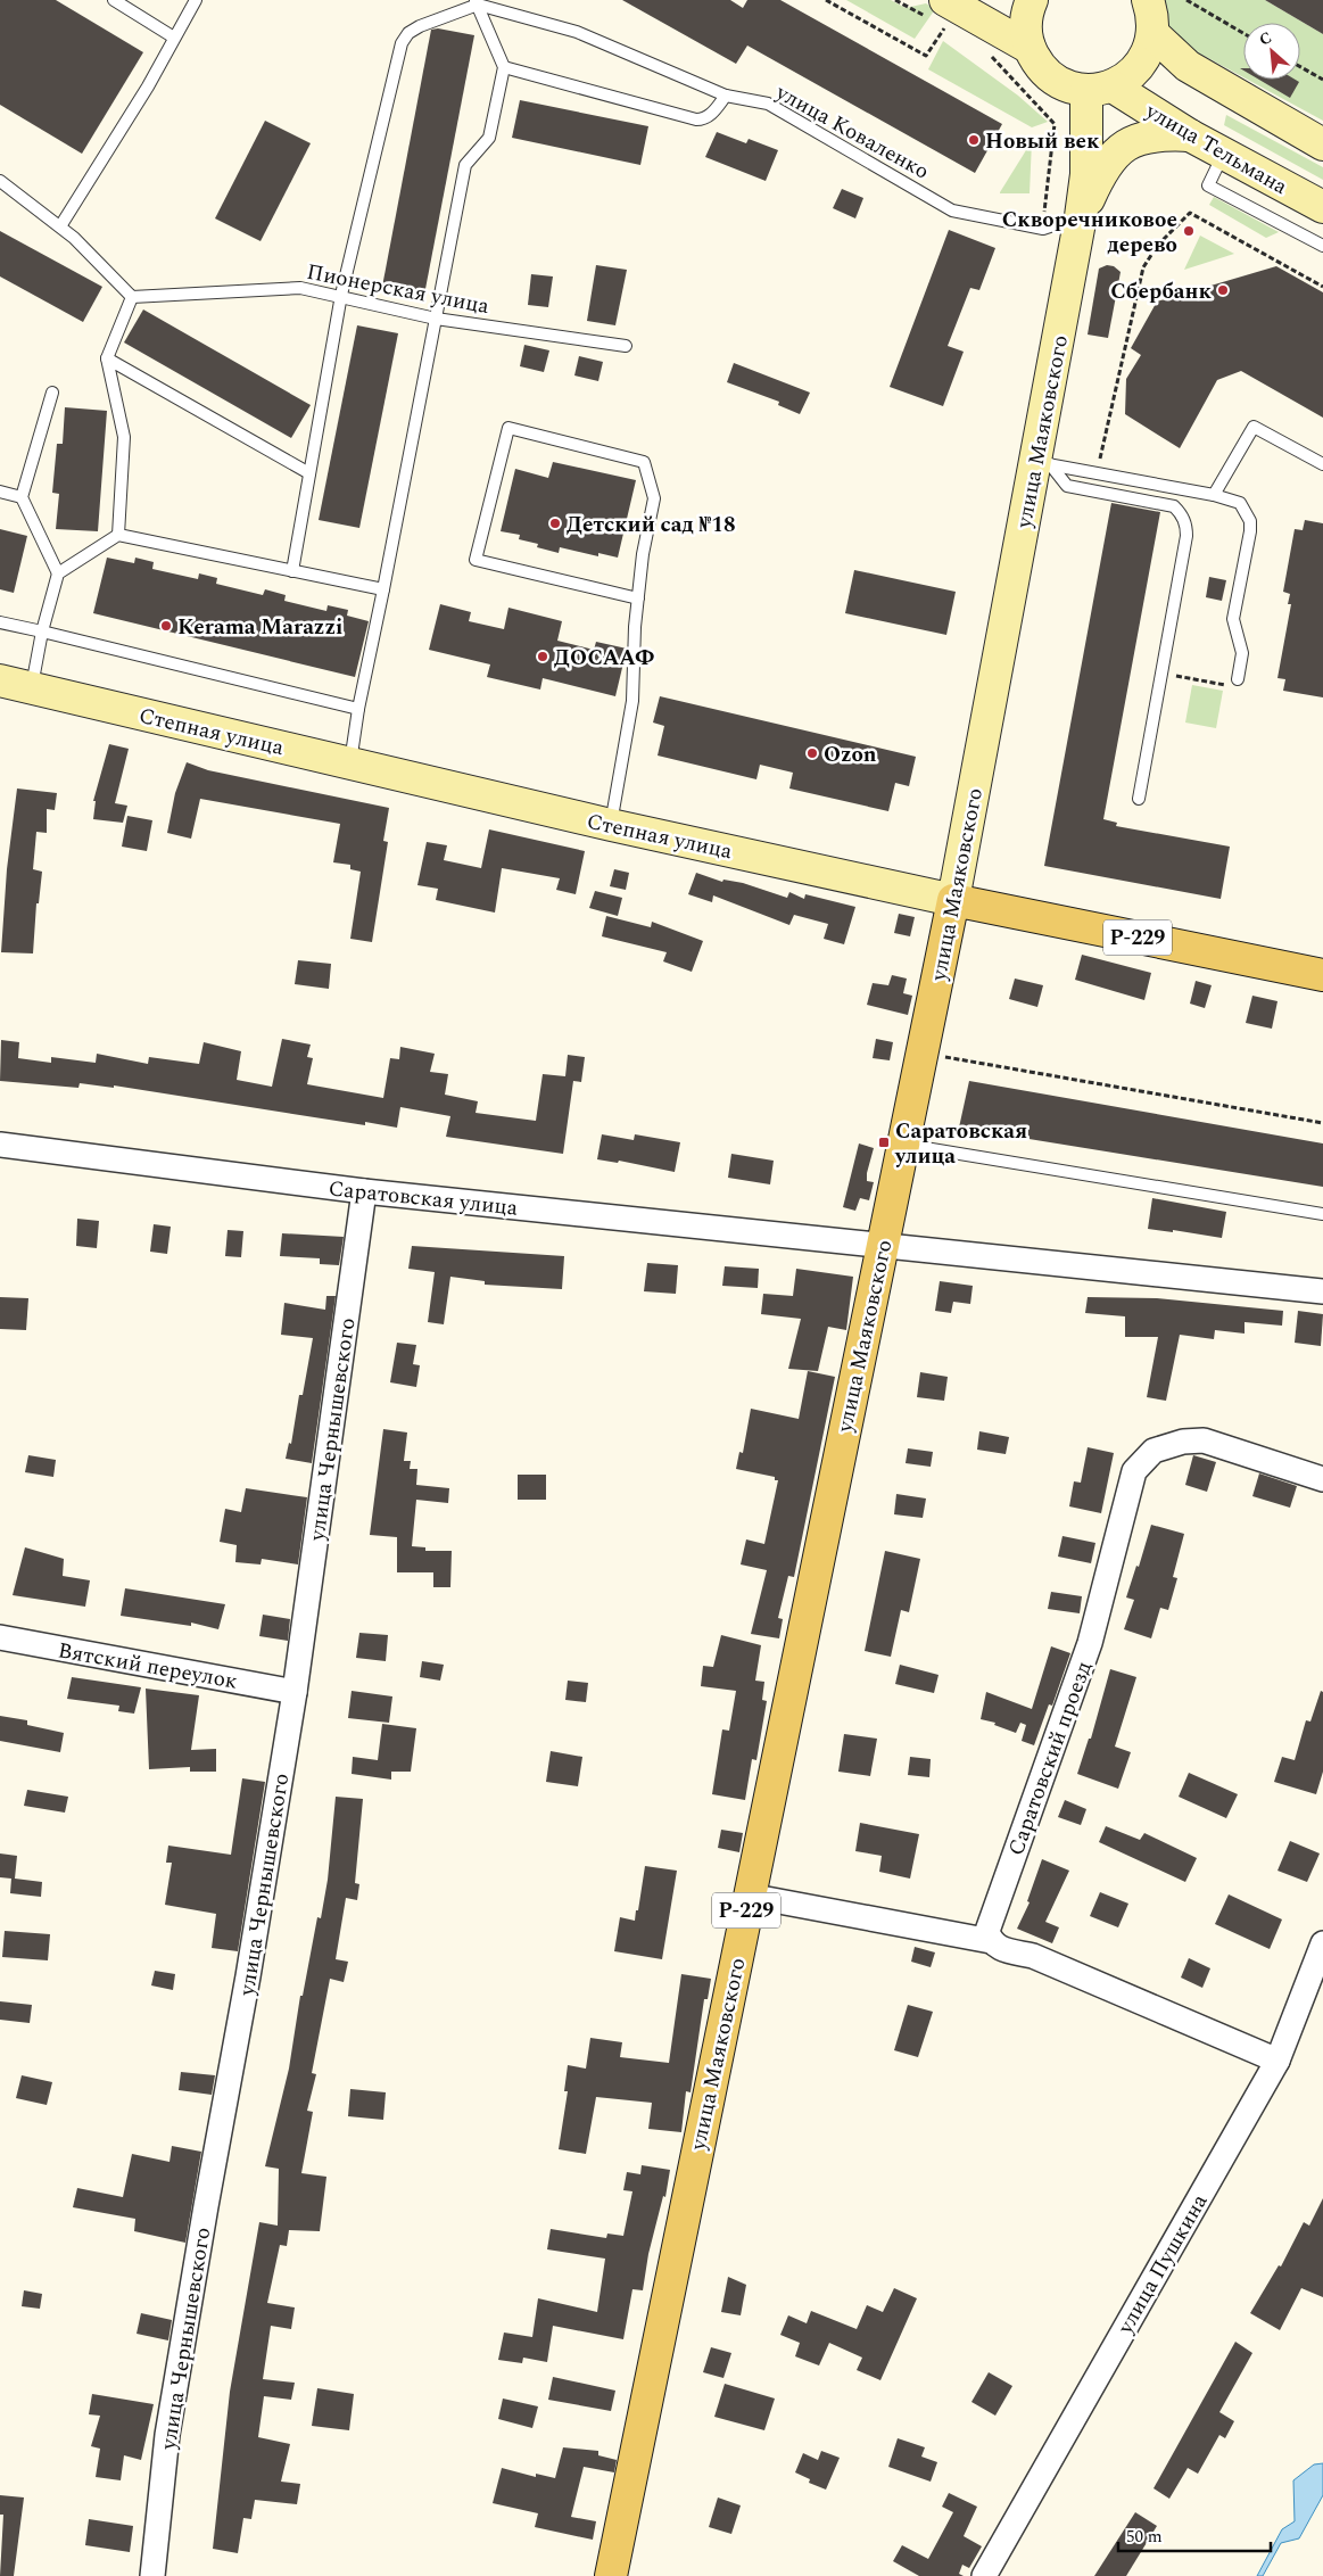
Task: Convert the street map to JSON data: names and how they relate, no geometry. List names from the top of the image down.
{
  "streets": {
    "main road": [
      "улица Тельмана",
      "улица Маяковского",
      "Степная улица",
      "Р-229"
    ],
    "street": [
      "Саратовская улица",
      "улица Чернышевского",
      "Вятский переулок",
      "Саратовский проезд",
      "улица Пушкина"
    ],
    "lane": ["улица Коваленко", "Пионерская улица"]
  },
  "crossings": [
    ["улица Коваленко", "улица Маяковского"],
    ["улица Тельмана", "улица Маяковского"],
    ["улица Маяковского", "Степная улица"],
    ["улица Маяковского", "Саратовская улица"],
    ["Саратовская улица", "улица Чернышевского"],
    ["улица Чернышевского", "Вятский переулок"]
  ],
  "places": {
    "other": [
      "Новый век",
      "Скворечниковое дерево",
      "Сбербанк",
      "Детский сад №18",
      "Kerama Marazzi",
      "ДОСААФ",
      "Ozon"
    ],
    "transit": ["Саратовская улица"]
  },
  "scale_bar": "50 m",
  "north": "top left"
}
